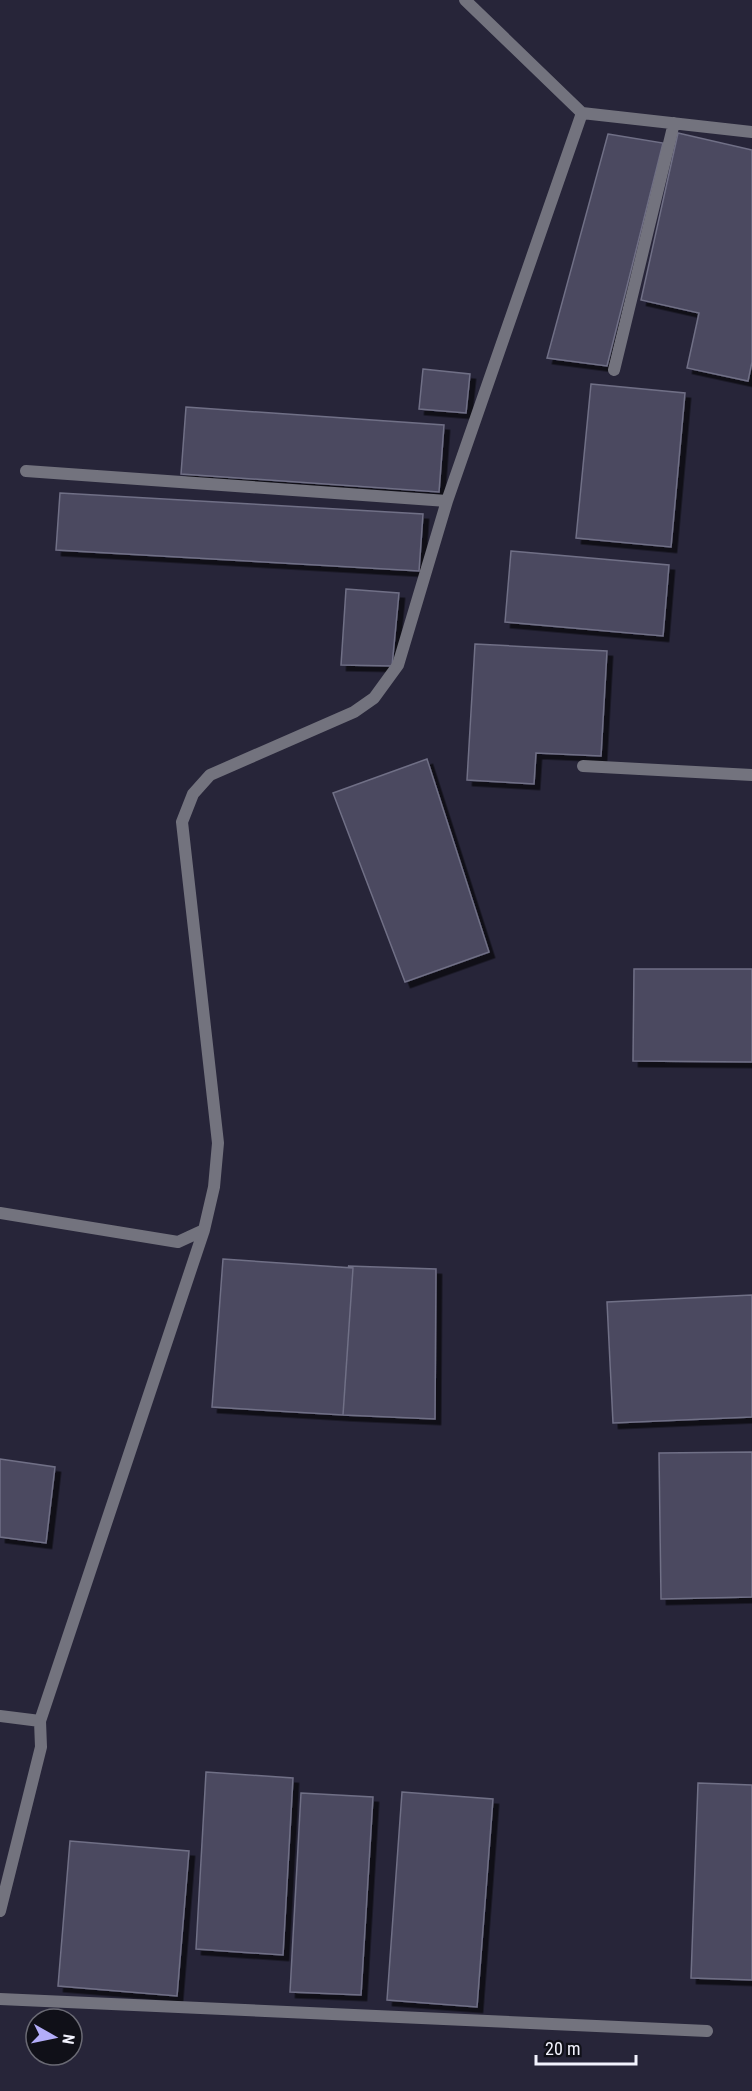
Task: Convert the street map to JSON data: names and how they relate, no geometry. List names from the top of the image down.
{
  "scale_bar": "20 m",
  "north": "right"
}
